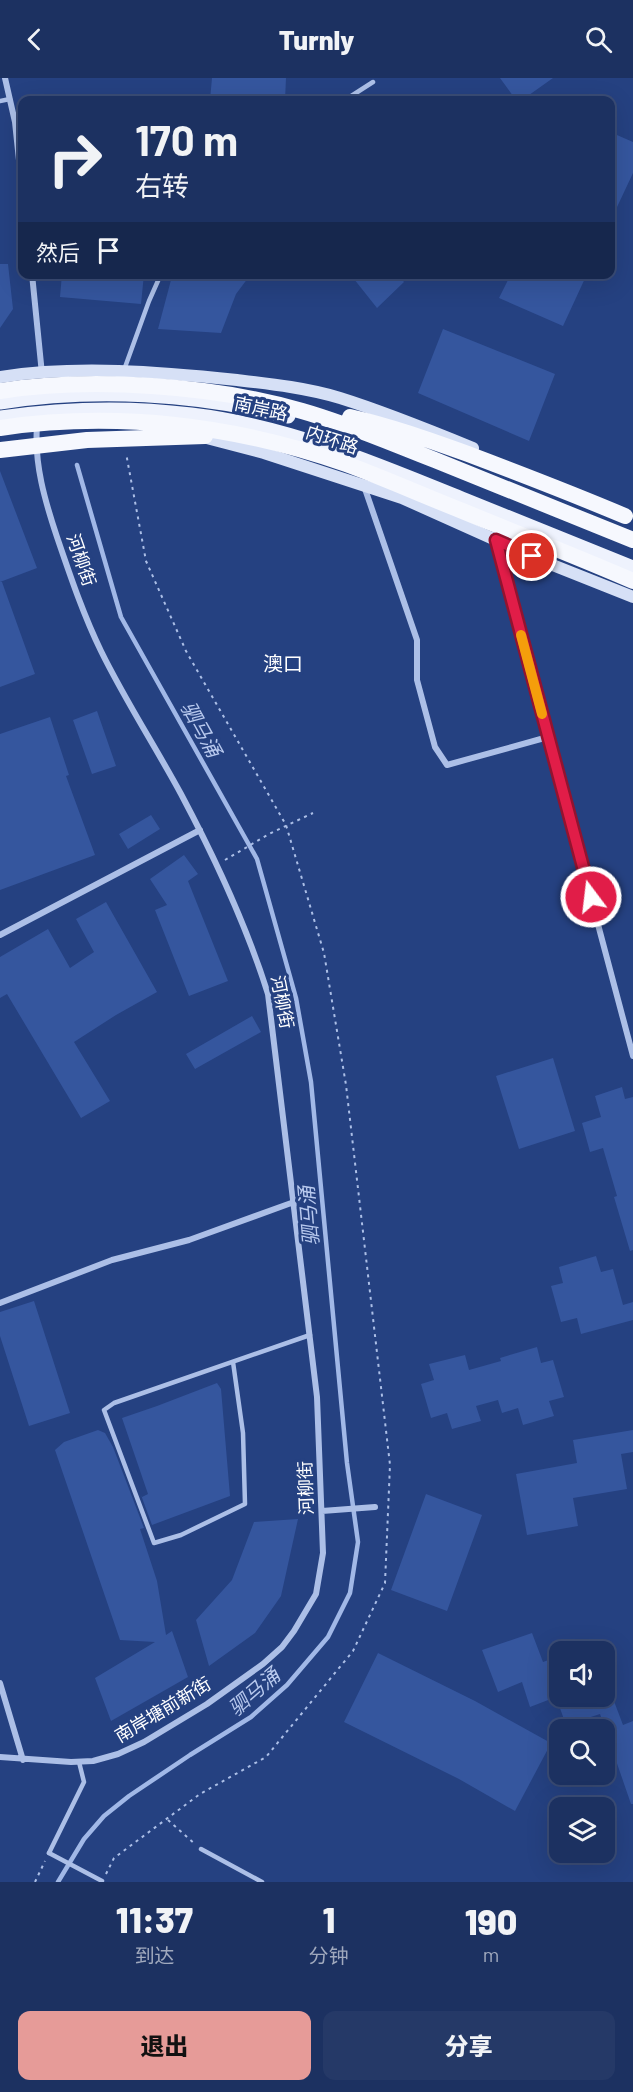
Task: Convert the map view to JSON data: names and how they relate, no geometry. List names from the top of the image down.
{
  "streets": {
    "highway": ["内环路"],
    "main road": ["南岸路"],
    "street": ["河柳街", "南岸塘前新街"]
  },
  "crossings": [
    ["南岸路", "内环路"],
    ["南岸路", "河柳街"],
    ["河柳街", "南岸塘前新街"]
  ],
  "districts": ["澳口"],
  "water": ["驷马涌"],
  "page": {
    "header": "Turnly",
    "turn": ["170 m", "右转"],
    "then": "然后",
    "eta": [
      "11:37",
      "到达",
      "1",
      "分钟",
      "190",
      "m"
    ],
    "buttons": ["退出", "分享"]
  }
}
